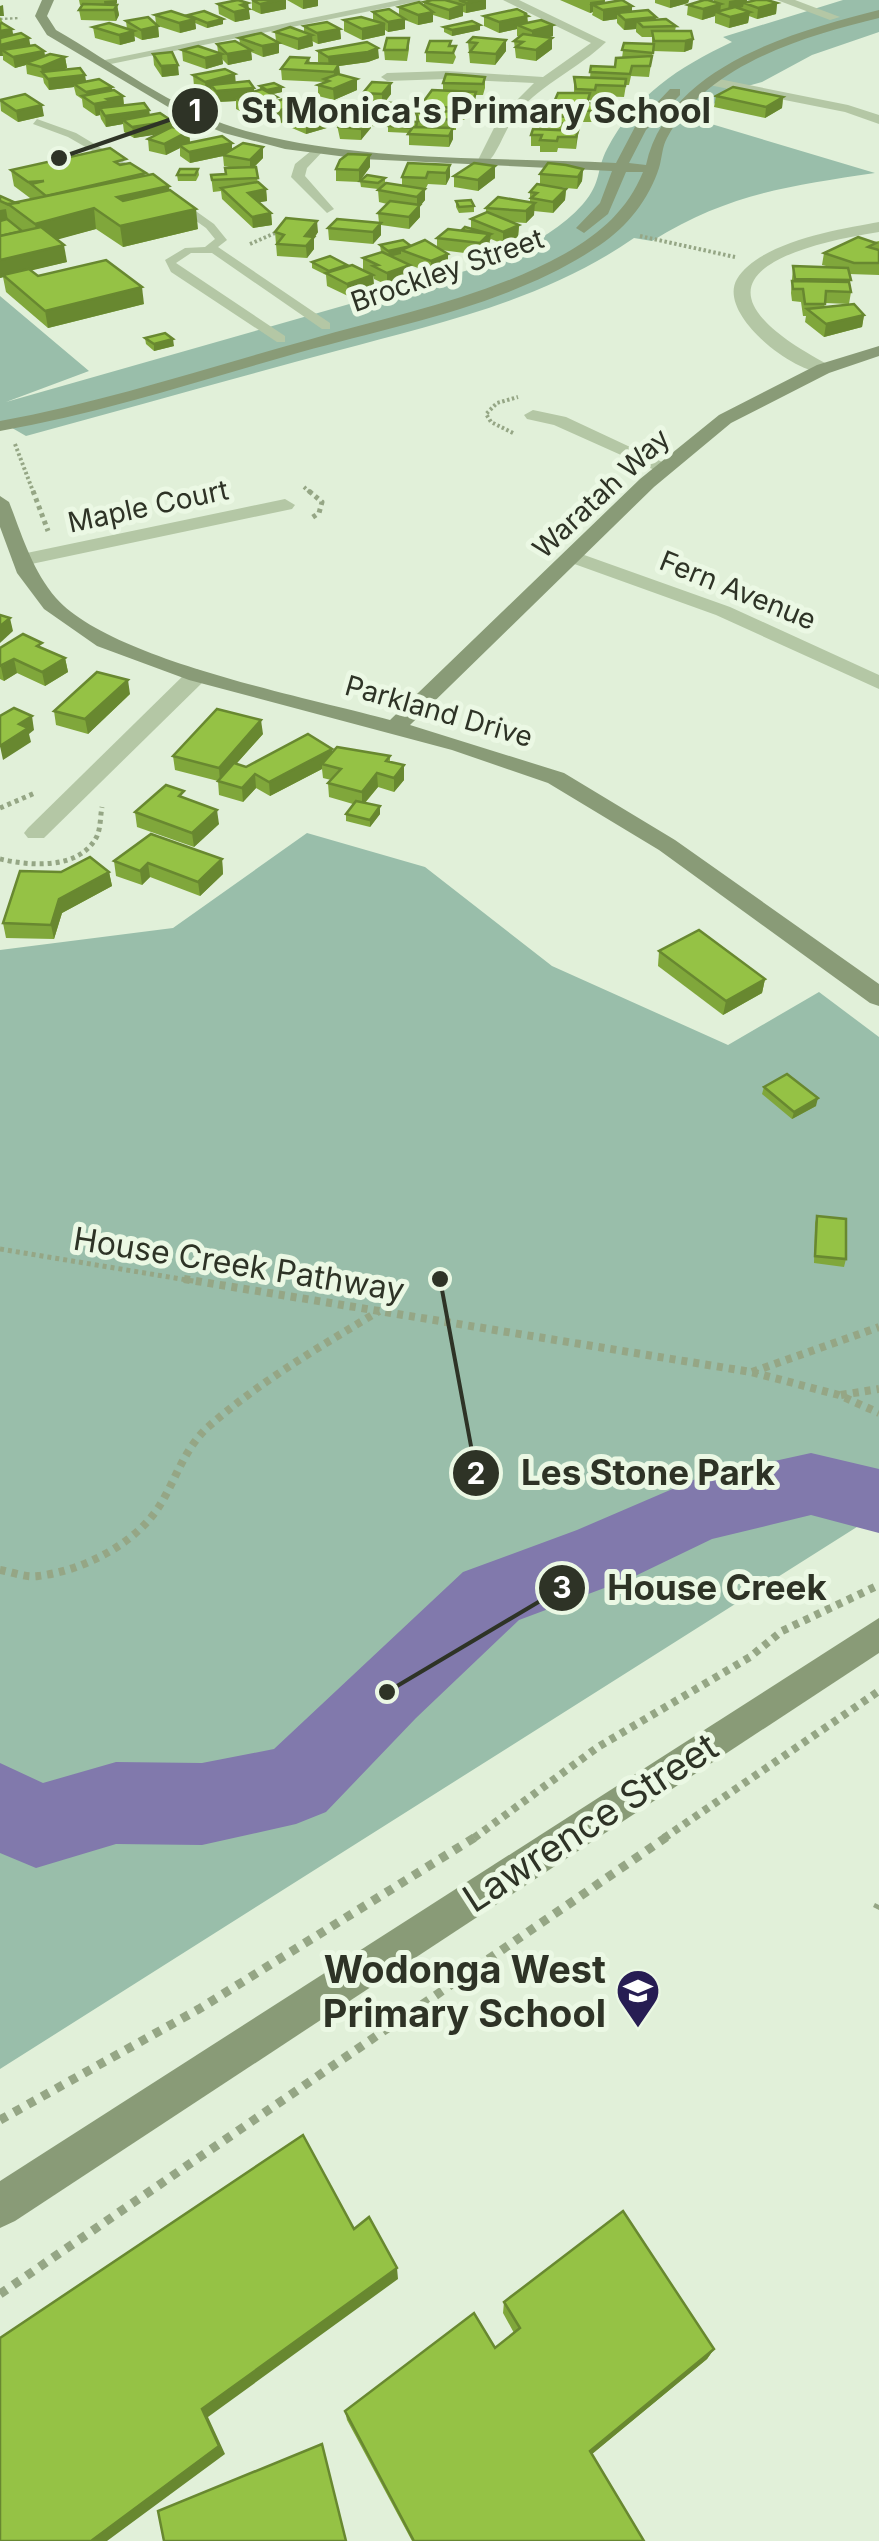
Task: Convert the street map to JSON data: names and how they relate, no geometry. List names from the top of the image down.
{
  "streets": {
    "main road": [
      "Brockley Street",
      "Waratah Way",
      "Parkland Drive",
      "Lawrence Street"
    ],
    "street": ["Maple Court", "Fern Avenue"],
    "path": ["House Creek Pathway"]
  },
  "crossings": [
    ["Waratah Way", "Fern Avenue"],
    ["Waratah Way", "Parkland Drive"],
    ["Maple Court", "Parkland Drive"]
  ],
  "places": {
    "other": ["St Monica's Primary School", "Les Stone Park", "House Creek"],
    "school or university": ["Wodonga West Primary School"]
  }
}
